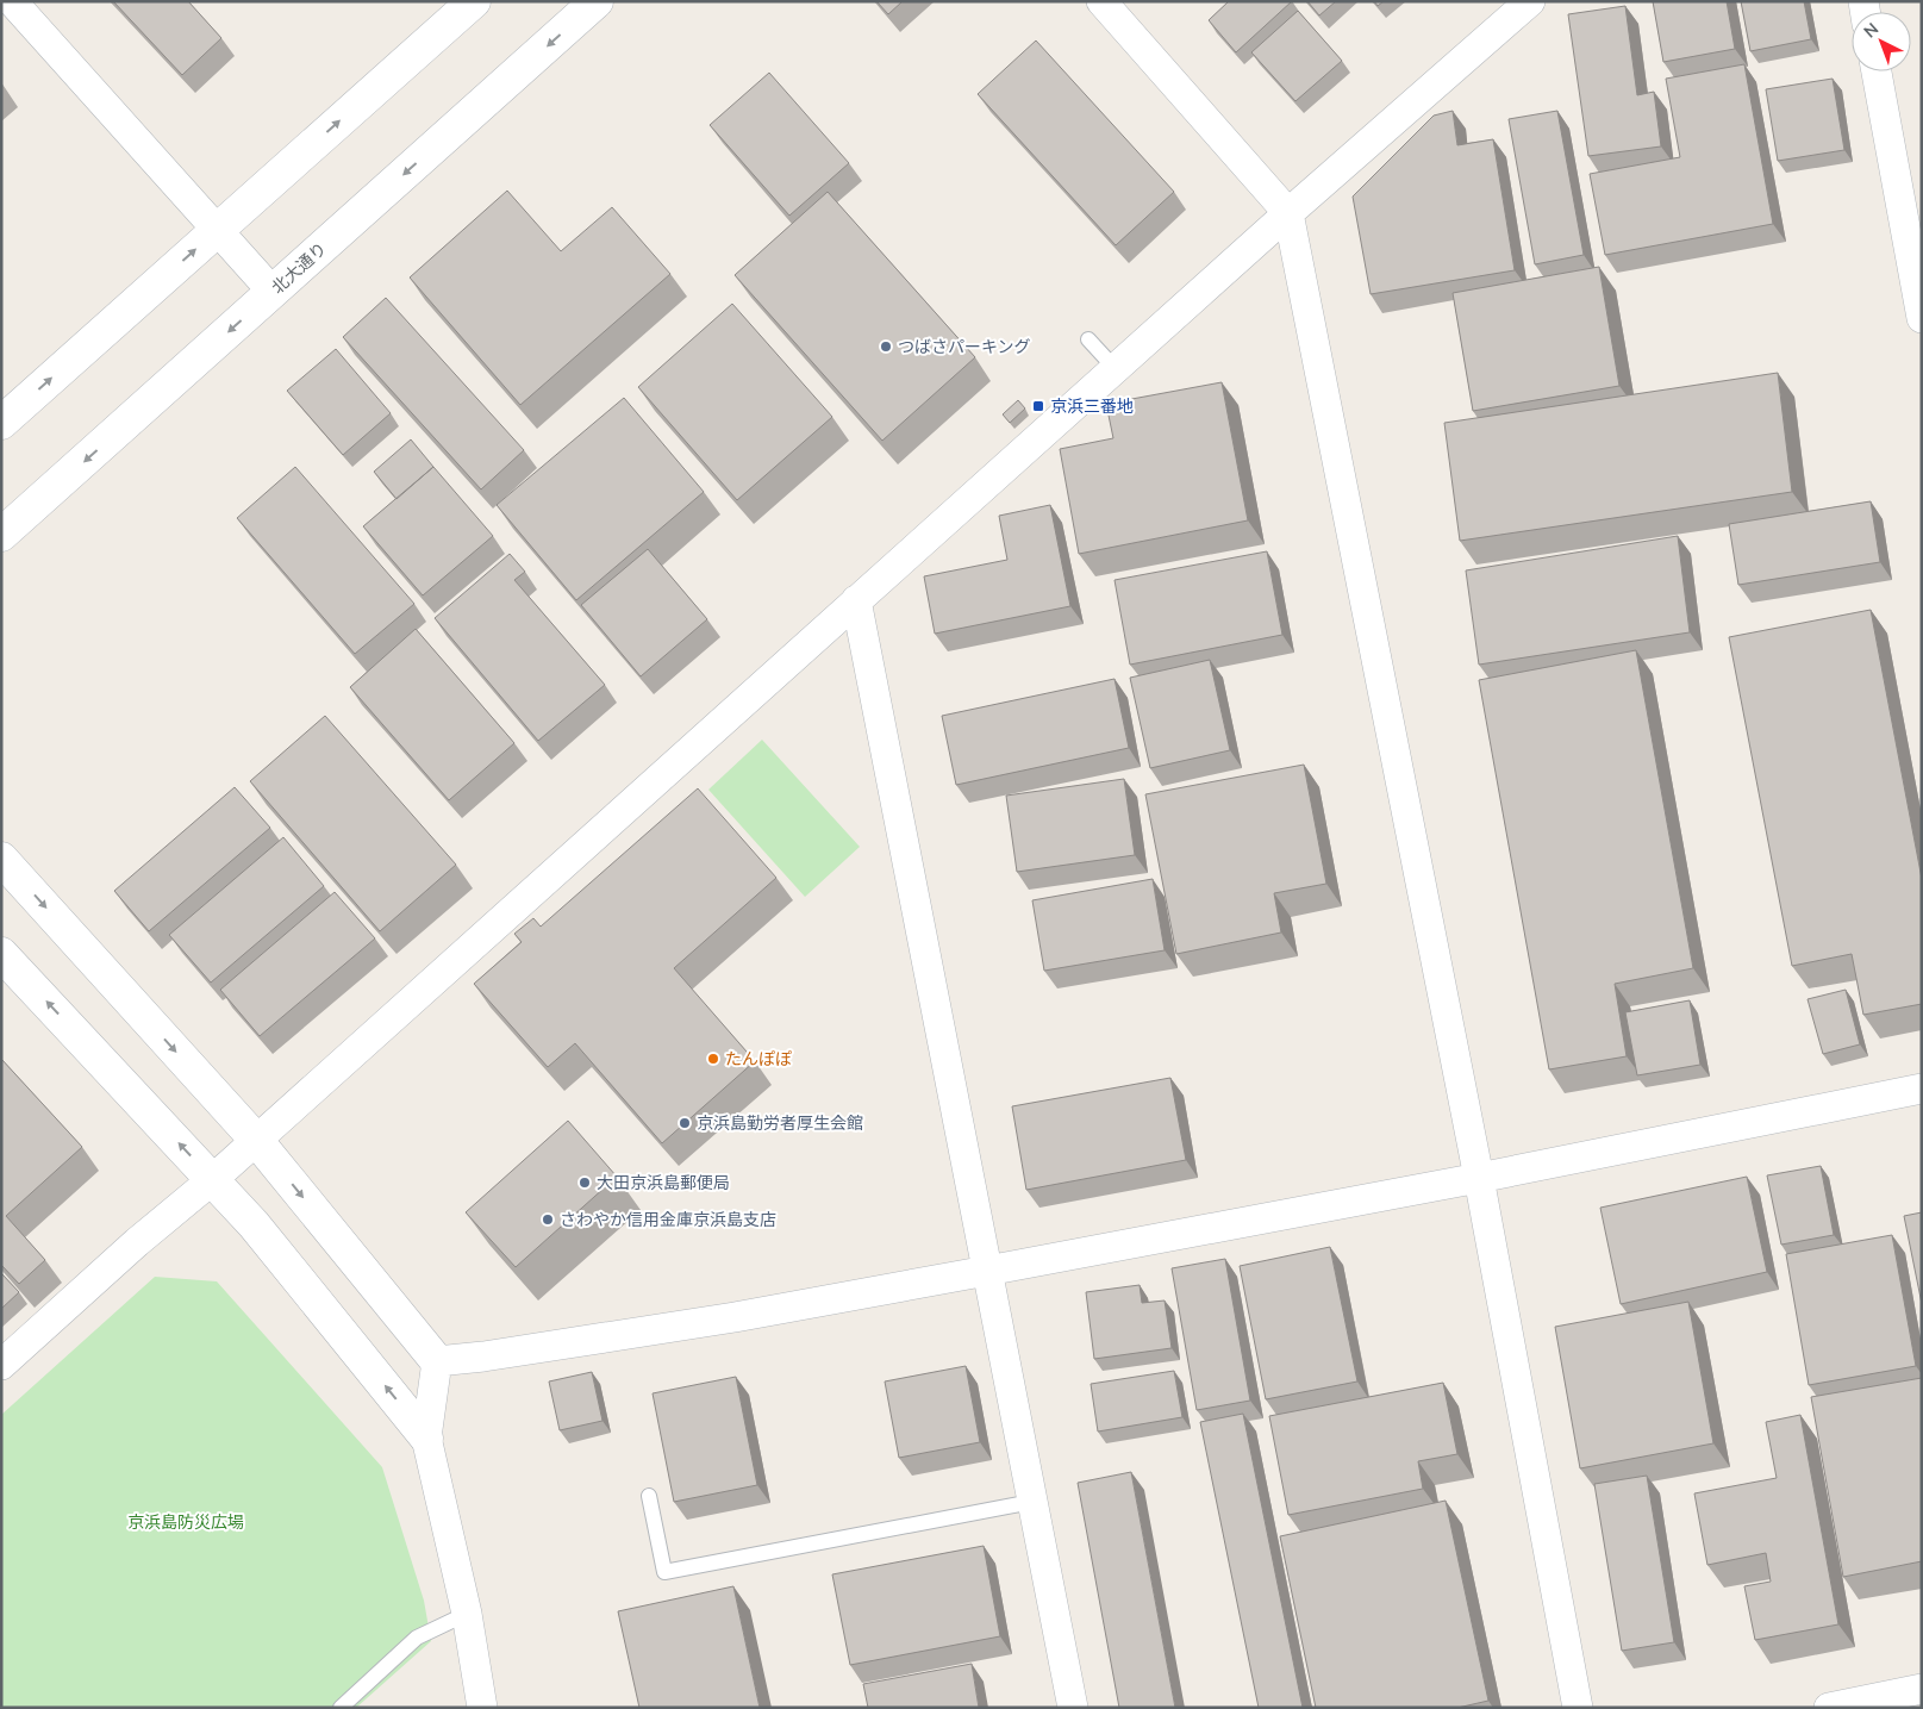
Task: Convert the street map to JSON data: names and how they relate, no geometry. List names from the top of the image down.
{
  "streets": {
    "street": ["北大通り"]
  },
  "parks": ["京浜島防災広場"],
  "places": {
    "other": [
      "つばさパーキング",
      "たんぽぽ",
      "京浜島勤労者厚生会館",
      "大田京浜島郵便局",
      "さわやか信用金庫京浜島支店"
    ],
    "transit": ["京浜三番地"]
  },
  "north": "top left"
}
